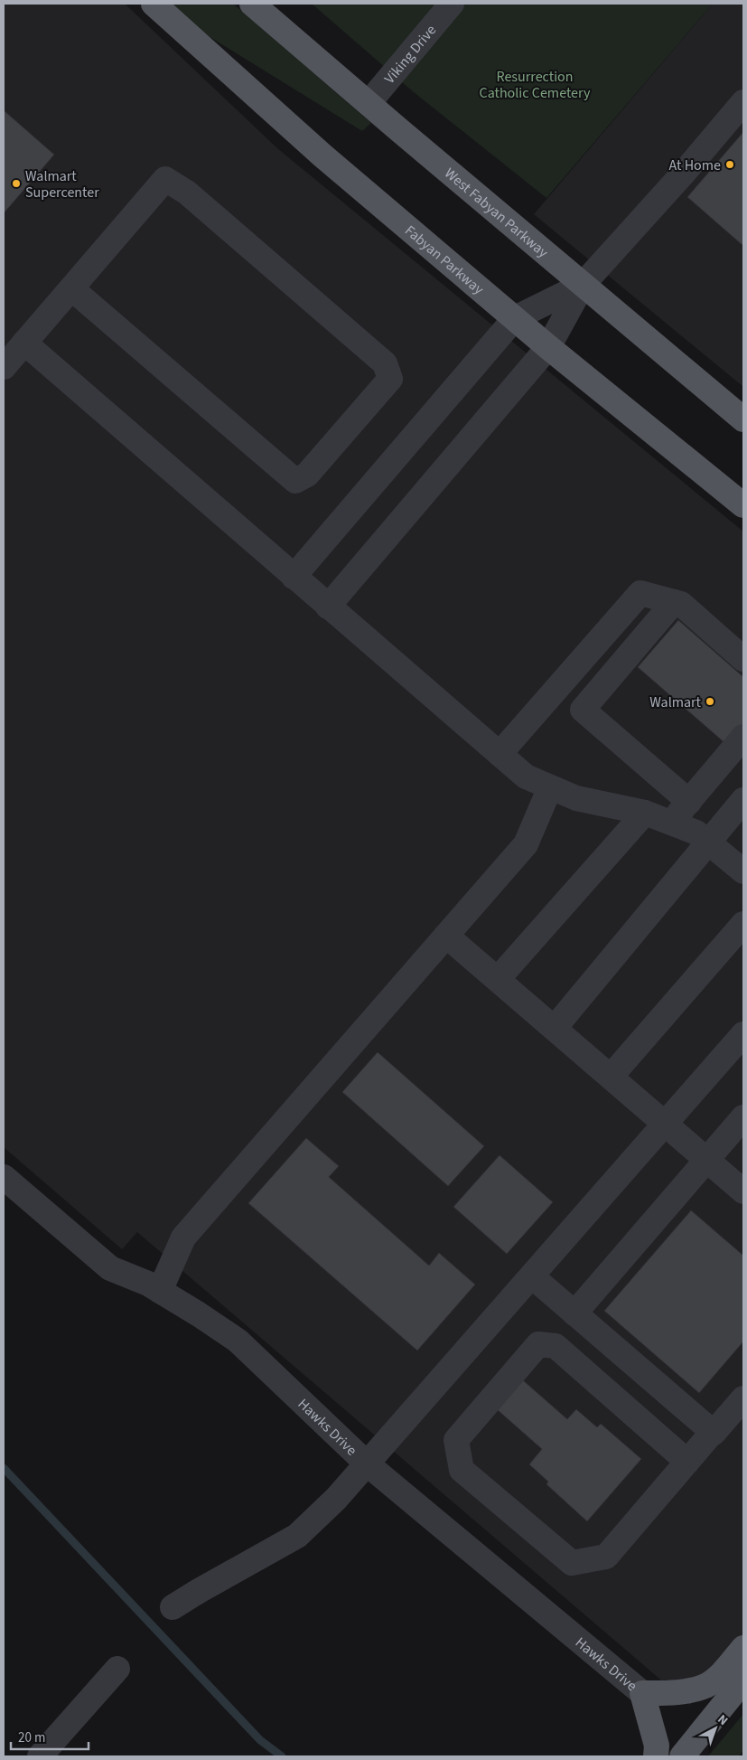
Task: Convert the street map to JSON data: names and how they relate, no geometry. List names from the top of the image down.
{
  "streets": {
    "main road": ["West Fabyan Parkway", "Fabyan Parkway"],
    "street": ["Viking Drive", "Hawks Drive"]
  },
  "crossings": [
    ["Viking Drive", "West Fabyan Parkway"]
  ],
  "parks": ["Resurrection Catholic Cemetery"],
  "places": ["At Home", "Walmart Supercenter", "Walmart"],
  "scale_bar": "20 m",
  "north": "top right"
}
